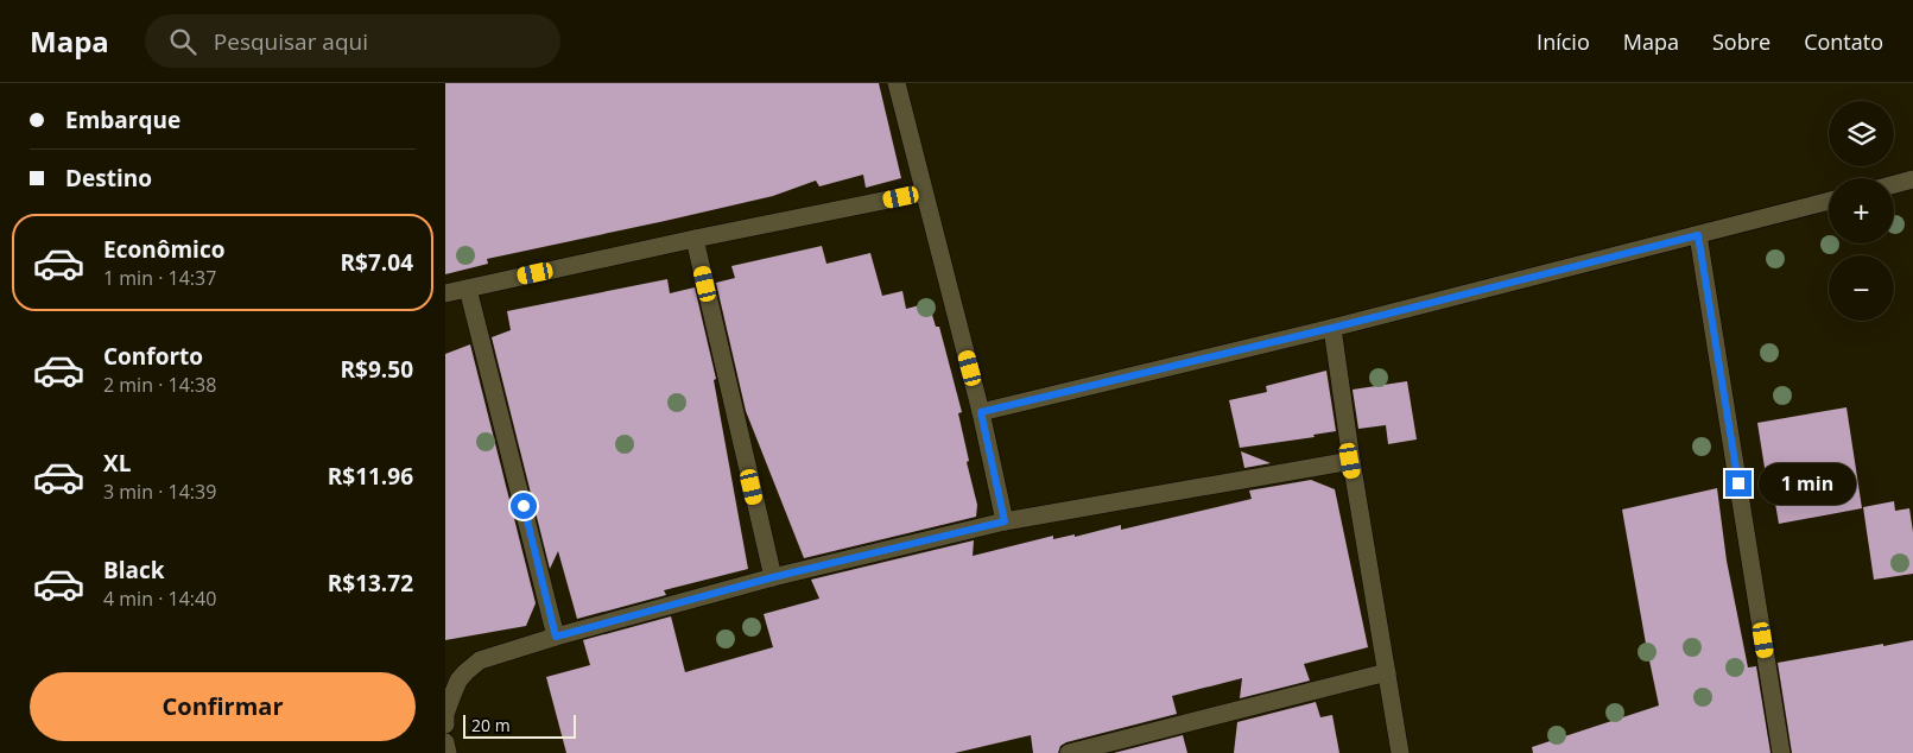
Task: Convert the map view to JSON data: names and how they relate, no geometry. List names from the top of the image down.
{
  "scale_bar": "20 m",
  "page": {
    "header": "Mapa",
    "search": "Pesquisar aqui",
    "nav": [
      "Início",
      "Mapa",
      "Sobre",
      "Contato"
    ],
    "banner": ["Embarque", "Destino"],
    "map_buttons": ["+", "−"],
    "list": [
      {
        "name": "Econômico",
        "note": "1 min · 14:37",
        "value": "R$7.04"
      },
      {
        "name": "Conforto",
        "note": "2 min · 14:38",
        "value": "R$9.50"
      },
      {
        "name": "XL",
        "note": "3 min · 14:39",
        "value": "R$11.96"
      },
      {
        "name": "Black",
        "note": "4 min · 14:40",
        "value": "R$13.72"
      }
    ],
    "bubble": "1 min",
    "buttons": "Confirmar",
    "scale": "20 m"
  }
}
